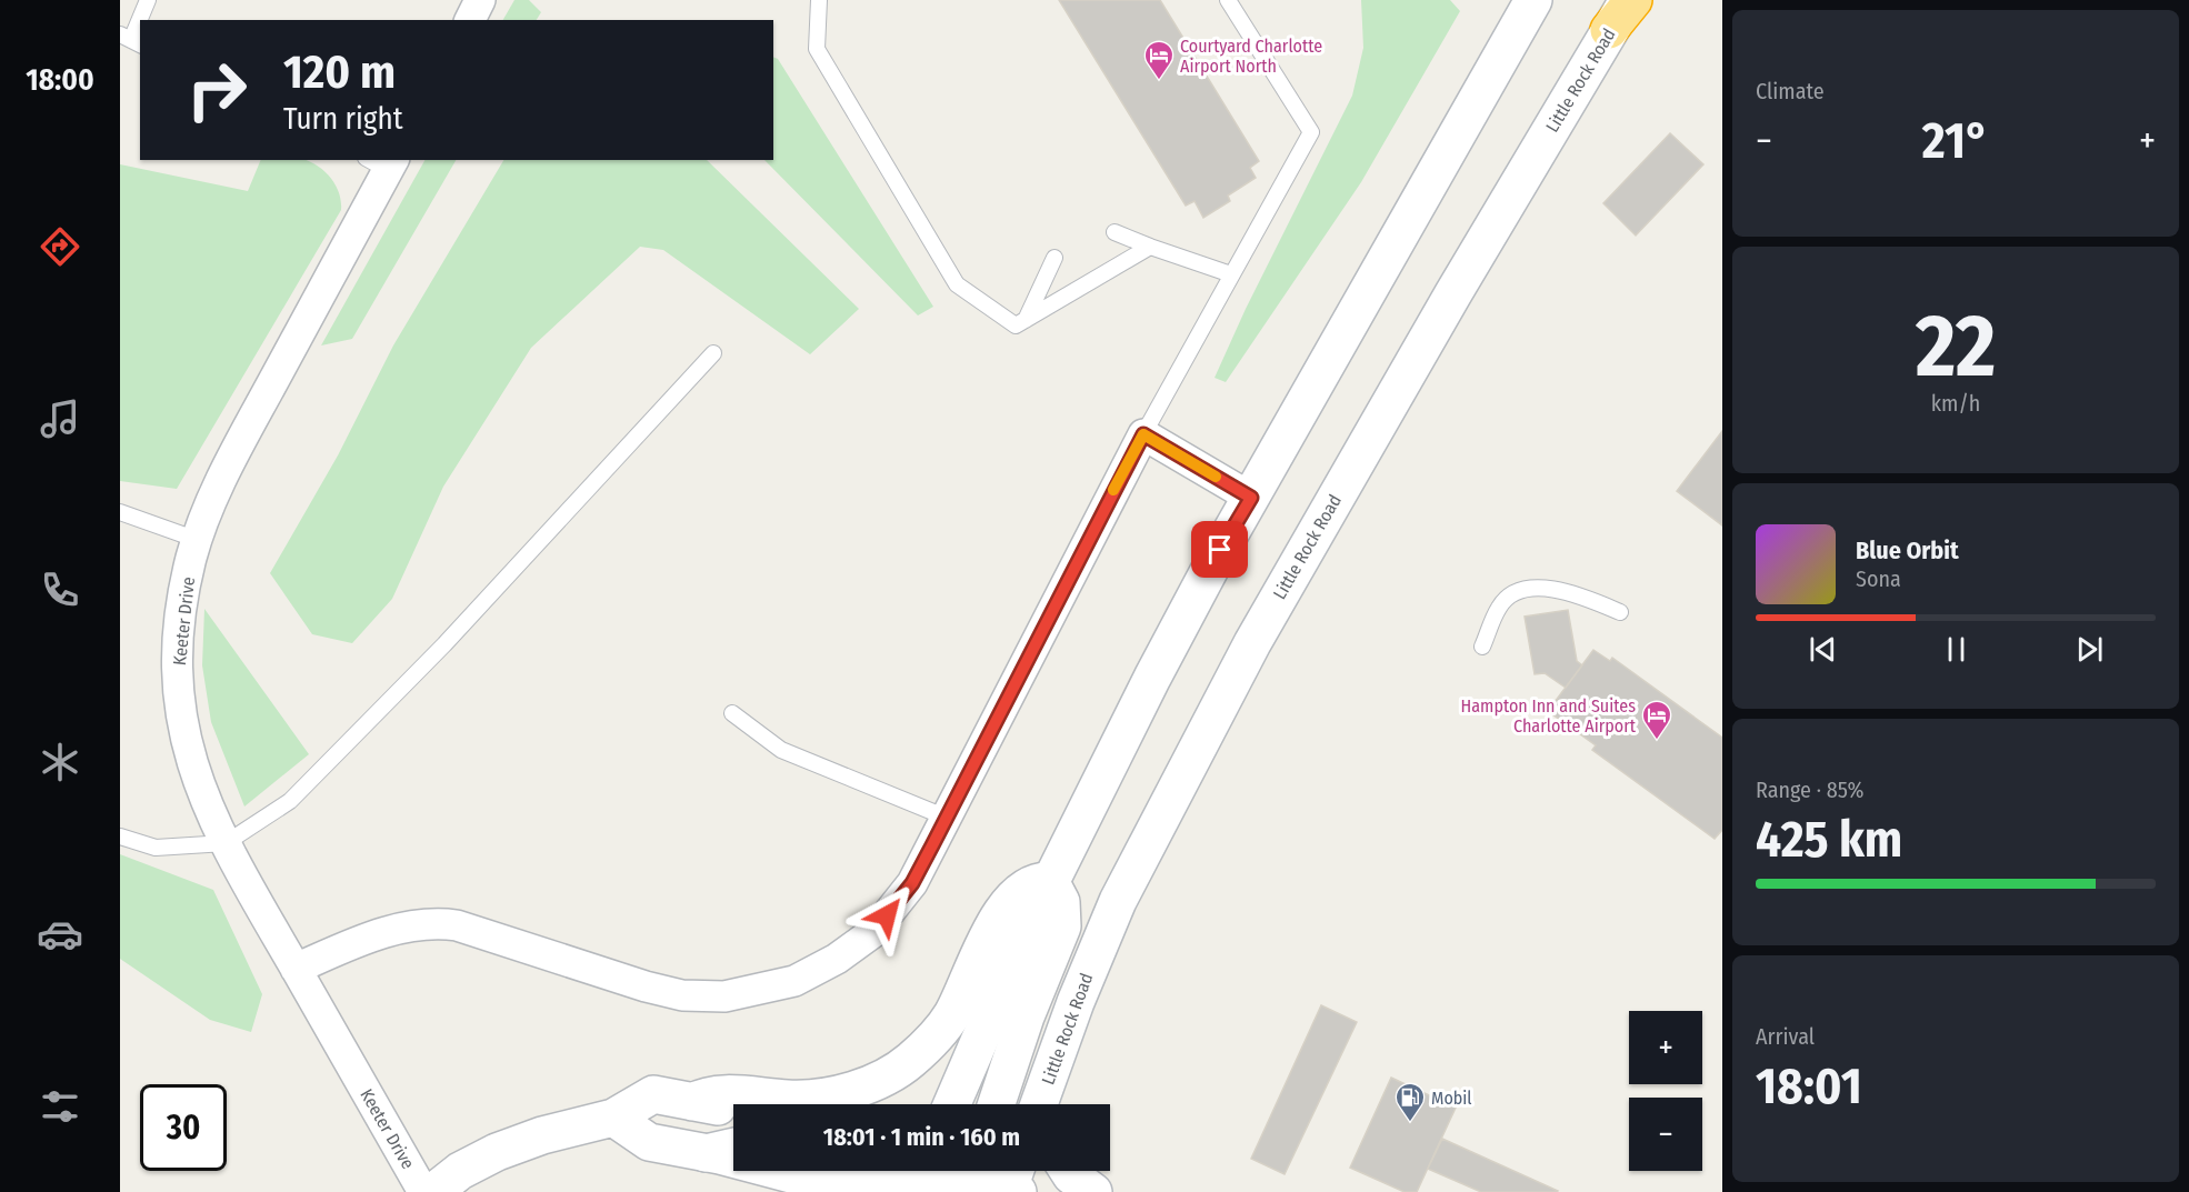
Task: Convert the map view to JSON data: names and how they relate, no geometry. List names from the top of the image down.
{
  "streets": {
    "main road": ["Little Rock Road"],
    "street": ["Keeter Drive"]
  },
  "places": {
    "hotel": ["Courtyard Charlotte Airport North", "Hampton Inn and Suites Charlotte Airport"],
    "fuel station": ["Mobil"]
  },
  "page": {
    "tabs": "18:00",
    "tile": [
      "Climate",
      ["22", "km/h"],
      ["Range · 85%", "425 km"],
      ["Arrival", "18:01"]
    ],
    "turn": ["120 m", "Turn right"],
    "heat": ["−", "21°", "+"],
    "song": ["Blue Orbit", "Sona"],
    "map_buttons": ["+", "−"],
    "limit": "30",
    "trip": "18:01 · 1 min · 160 m"
  }
}
